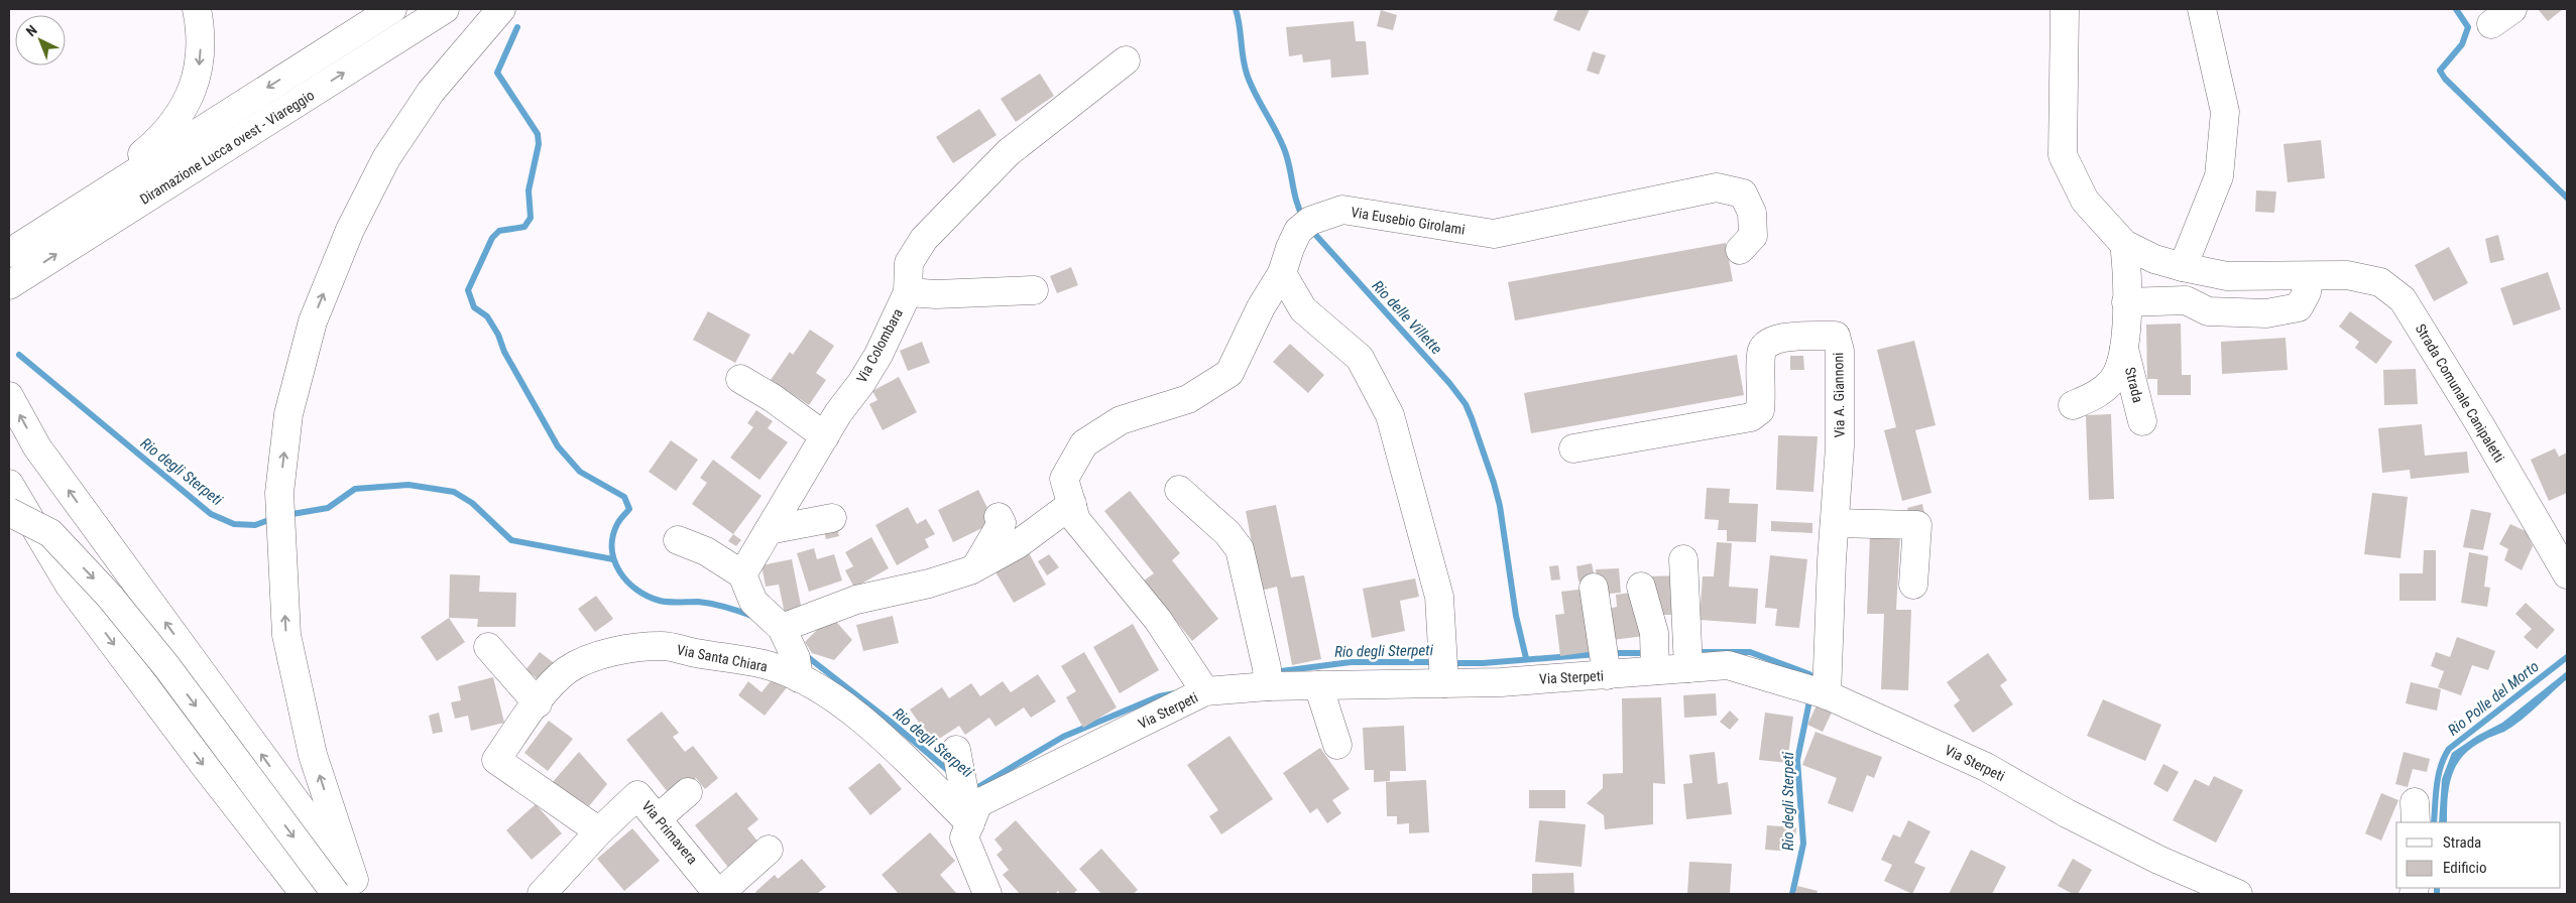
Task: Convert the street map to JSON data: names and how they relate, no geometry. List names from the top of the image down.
{
  "streets": {
    "main road": [
      "Diramazione Lucca ovest - Viareggio",
      "Via Eusebio Girolami",
      "Via Colombara",
      "Strada",
      "Strada Comunale Canipaletti",
      "Via A. Giannoni",
      "Via Santa Chiara",
      "Via Sterpeti",
      "Via Primavera"
    ]
  },
  "crossings": [
    ["Via Eusebio Girolami", "Via Sterpeti"],
    ["Via A. Giannoni", "Via Sterpeti"],
    ["Via Santa Chiara", "Via Sterpeti"],
    ["Via Santa Chiara", "Via Primavera"]
  ],
  "water": ["Rio delle Villette", "Rio degli Sterpeti", "Rio Polle del Morto"],
  "legend": ["Strada", "Edificio"],
  "north": "top left"
}
